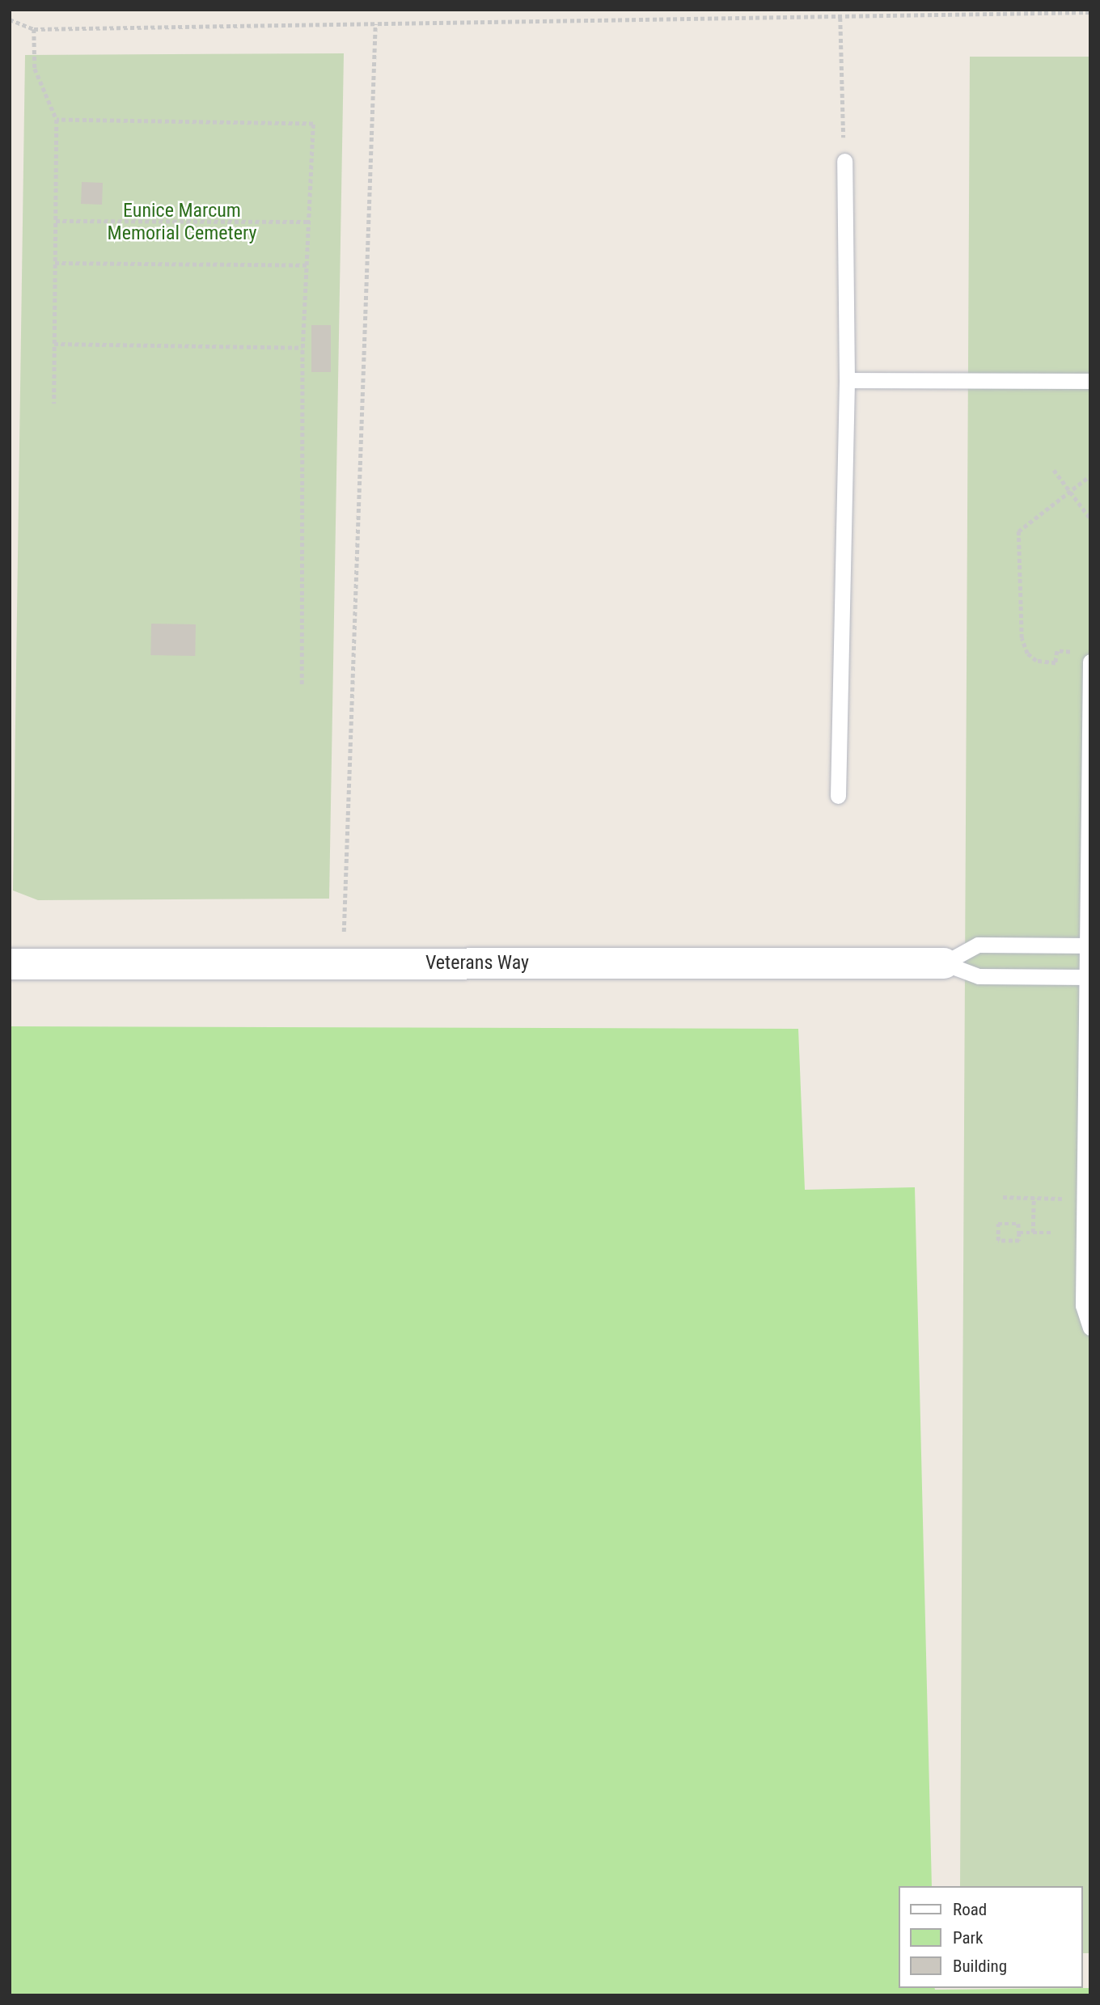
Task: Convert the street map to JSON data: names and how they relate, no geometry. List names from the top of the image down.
{
  "streets": {
    "street": ["Veterans Way"]
  },
  "parks": ["Eunice Marcum Memorial Cemetery"],
  "legend": ["Road", "Park", "Building"]
}
